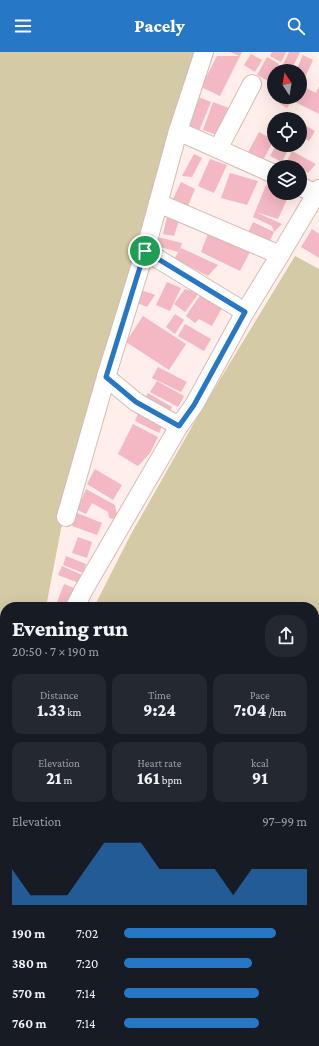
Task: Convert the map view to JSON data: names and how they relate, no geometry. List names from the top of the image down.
{
  "north": "top",
  "page": {
    "header": "Pacely",
    "heading": ["Evening run", "20:50 · 7 × 190 m"],
    "stats": [
      ["Distance", "1.33 km"],
      ["Time", "9:24"],
      ["Pace", "7:04 /km"],
      ["Elevation", "21 m"],
      ["Heart rate", "161 bpm"],
      ["kcal", "91"]
    ],
    "chart": ["Elevation", "97–99 m"],
    "list": [
      {
        "name": "190 m",
        "note": "7:02"
      },
      {
        "name": "380 m",
        "note": "7:20"
      },
      {
        "name": "570 m",
        "note": "7:14"
      },
      {
        "name": "760 m",
        "note": "7:14"
      }
    ]
  }
}
